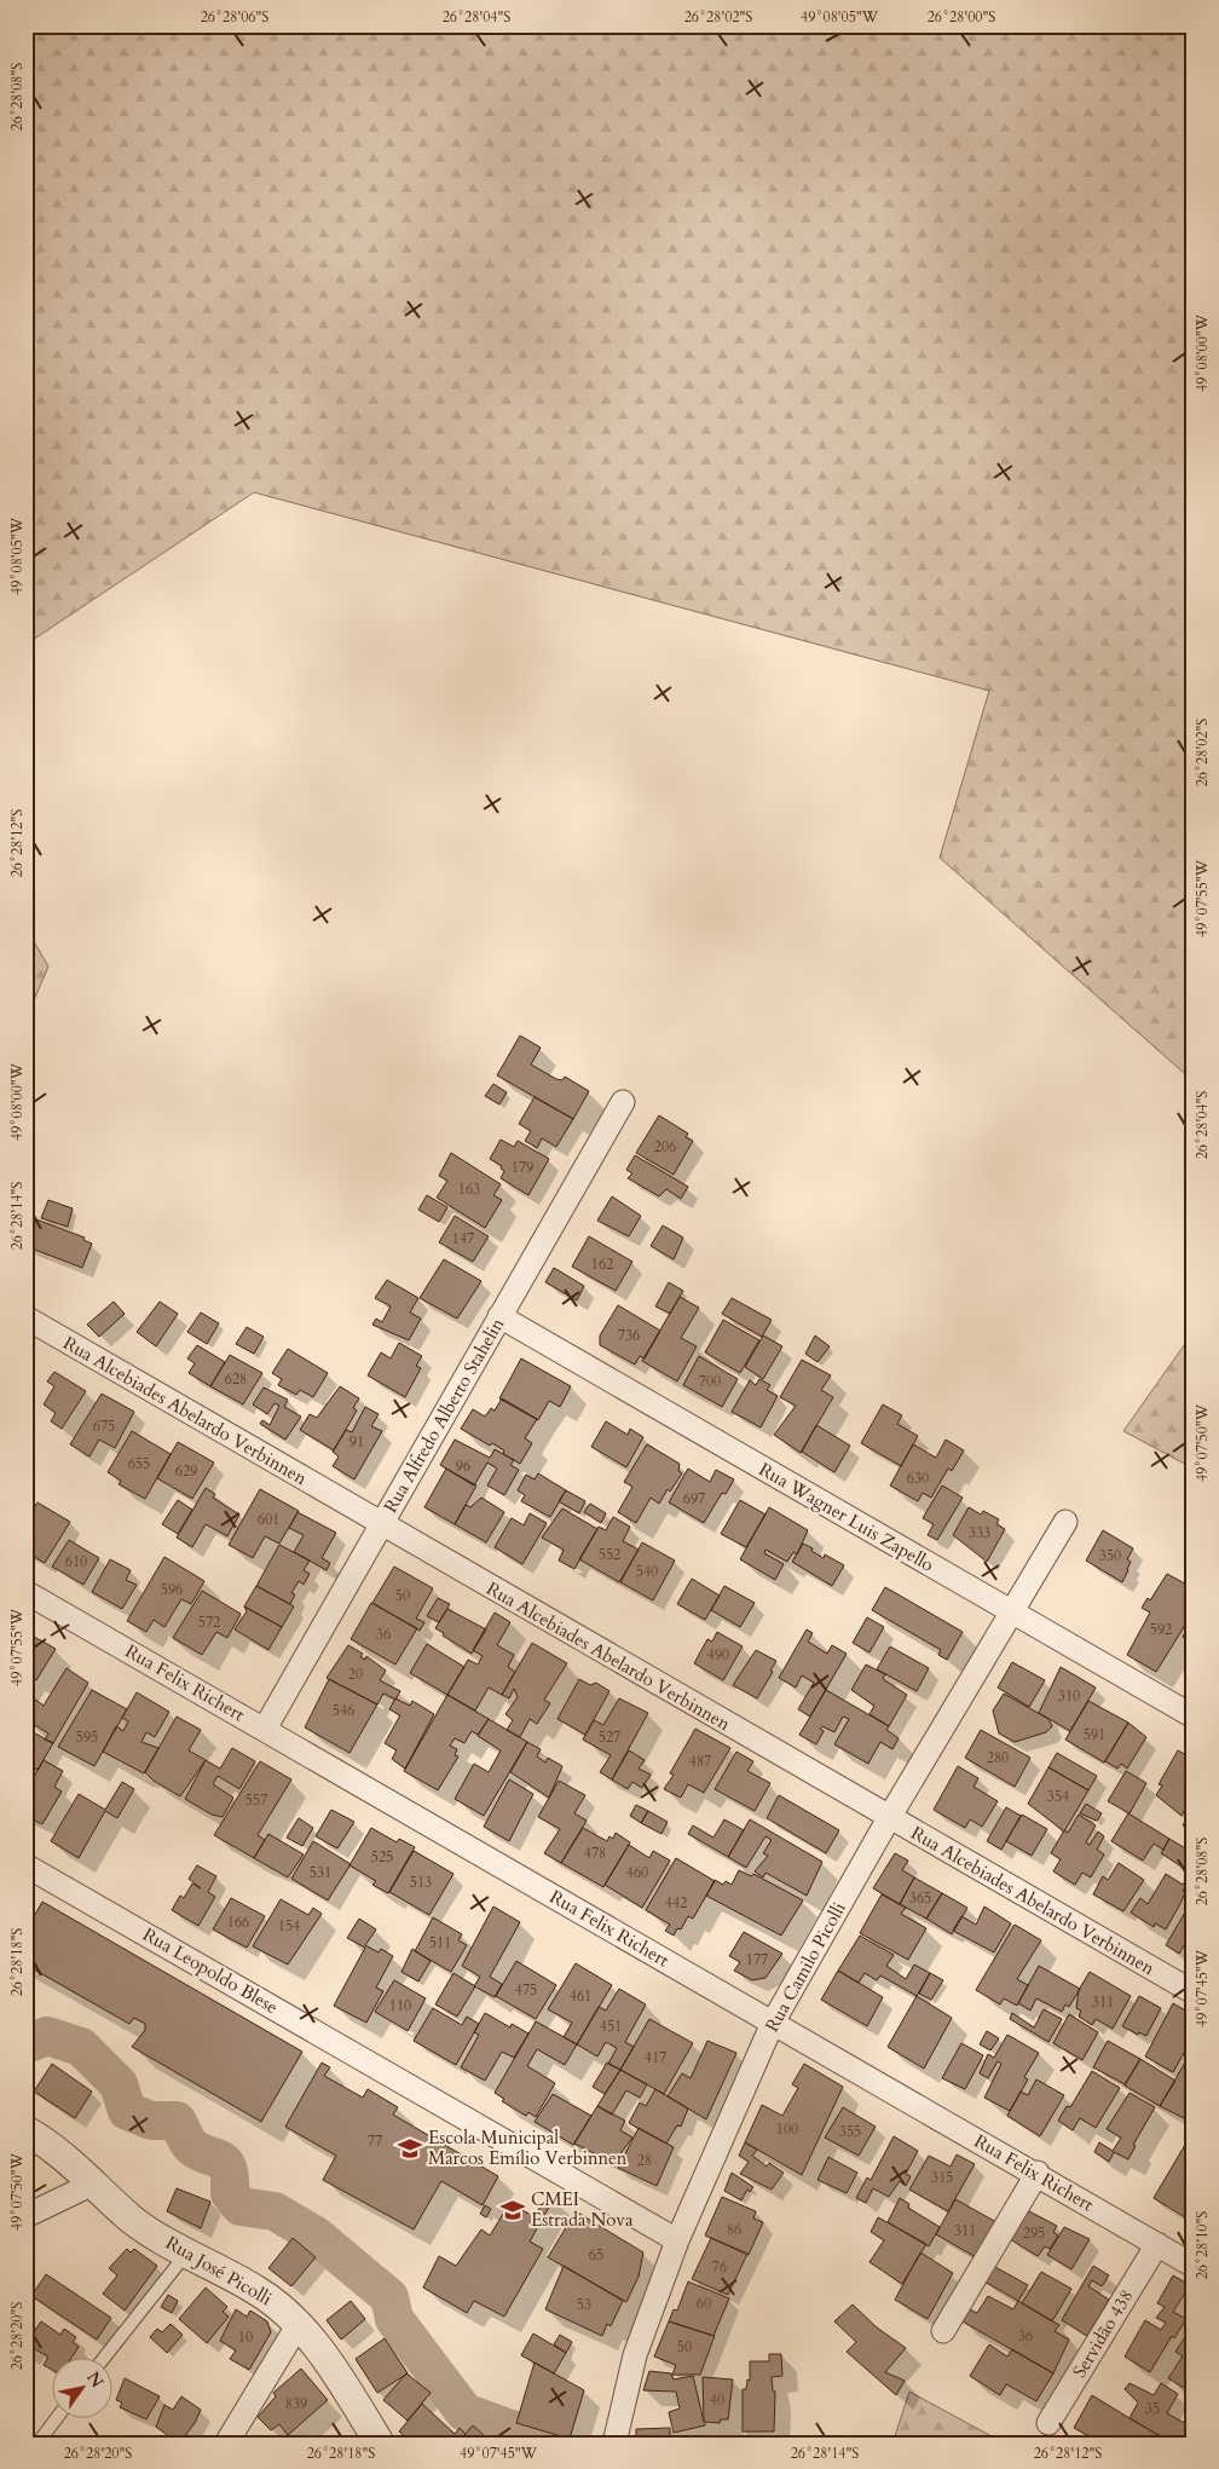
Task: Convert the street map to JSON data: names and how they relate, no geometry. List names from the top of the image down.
{
  "streets": {
    "street": [
      "Rua Alcebiades Abelardo Verbinnen",
      "Rua Alfredo Alberto Stahelin",
      "Rua Wagner Luis Zapello",
      "Rua Felix Richert",
      "Rua Camilo Picolli",
      "Rua Leopoldo Blese",
      "Rua José Picolli",
      "Servidão 438"
    ]
  },
  "crossings": [
    ["Rua Alcebiades Abelardo Verbinnen", "Rua Alfredo Alberto Stahelin"],
    ["Rua Alcebiades Abelardo Verbinnen", "Rua Camilo Picolli"],
    ["Rua Alfredo Alberto Stahelin", "Rua Wagner Luis Zapello"],
    ["Rua Alfredo Alberto Stahelin", "Rua Felix Richert"],
    ["Rua Wagner Luis Zapello", "Rua Camilo Picolli"],
    ["Rua Felix Richert", "Rua Camilo Picolli"],
    ["Rua Felix Richert", "Servidão 438"],
    ["Rua Camilo Picolli", "Rua Leopoldo Blese"]
  ],
  "places": {
    "school or university": ["Escola Municipal Marcos Emílio Verbinnen", "CMEI Estrada Nova"]
  },
  "house_numbers": [
    "206",
    "179",
    "163",
    "147",
    "162",
    "736",
    "628",
    "700",
    "675",
    "91",
    "655",
    "96",
    "629",
    "630",
    "697",
    "601",
    "333",
    "552",
    "350",
    "610",
    "540",
    "596",
    "50",
    "572",
    "592",
    "36",
    "490",
    "20",
    "310",
    "546",
    "591",
    "595",
    "527",
    "280",
    "487",
    "354",
    "557",
    "478",
    "525",
    "531",
    "460",
    "513",
    "365",
    "442",
    "166",
    "154",
    "511",
    "177",
    "475",
    "461",
    "311",
    "110",
    "451",
    "417",
    "100",
    "355",
    "77",
    "28",
    "315",
    "86",
    "311",
    "295",
    "65",
    "76",
    "60",
    "53",
    "36",
    "10",
    "50",
    "40",
    "839",
    "35"
  ],
  "north": "top right",
  "coordinates": [
    "26°28'06\"S",
    "26°28'04\"S",
    "26°28'02\"S",
    "49°08'05\"W",
    "26°28'00\"S",
    "26°28'08\"S",
    "49°08'00\"W",
    "26°28'12\"S",
    "49°07'55\"W",
    "26°28'14\"S",
    "49°07'50\"W",
    "26°28'18\"S",
    "49°07'45\"W",
    "26°28'10\"S",
    "26°28'20\"S"
  ]
}
